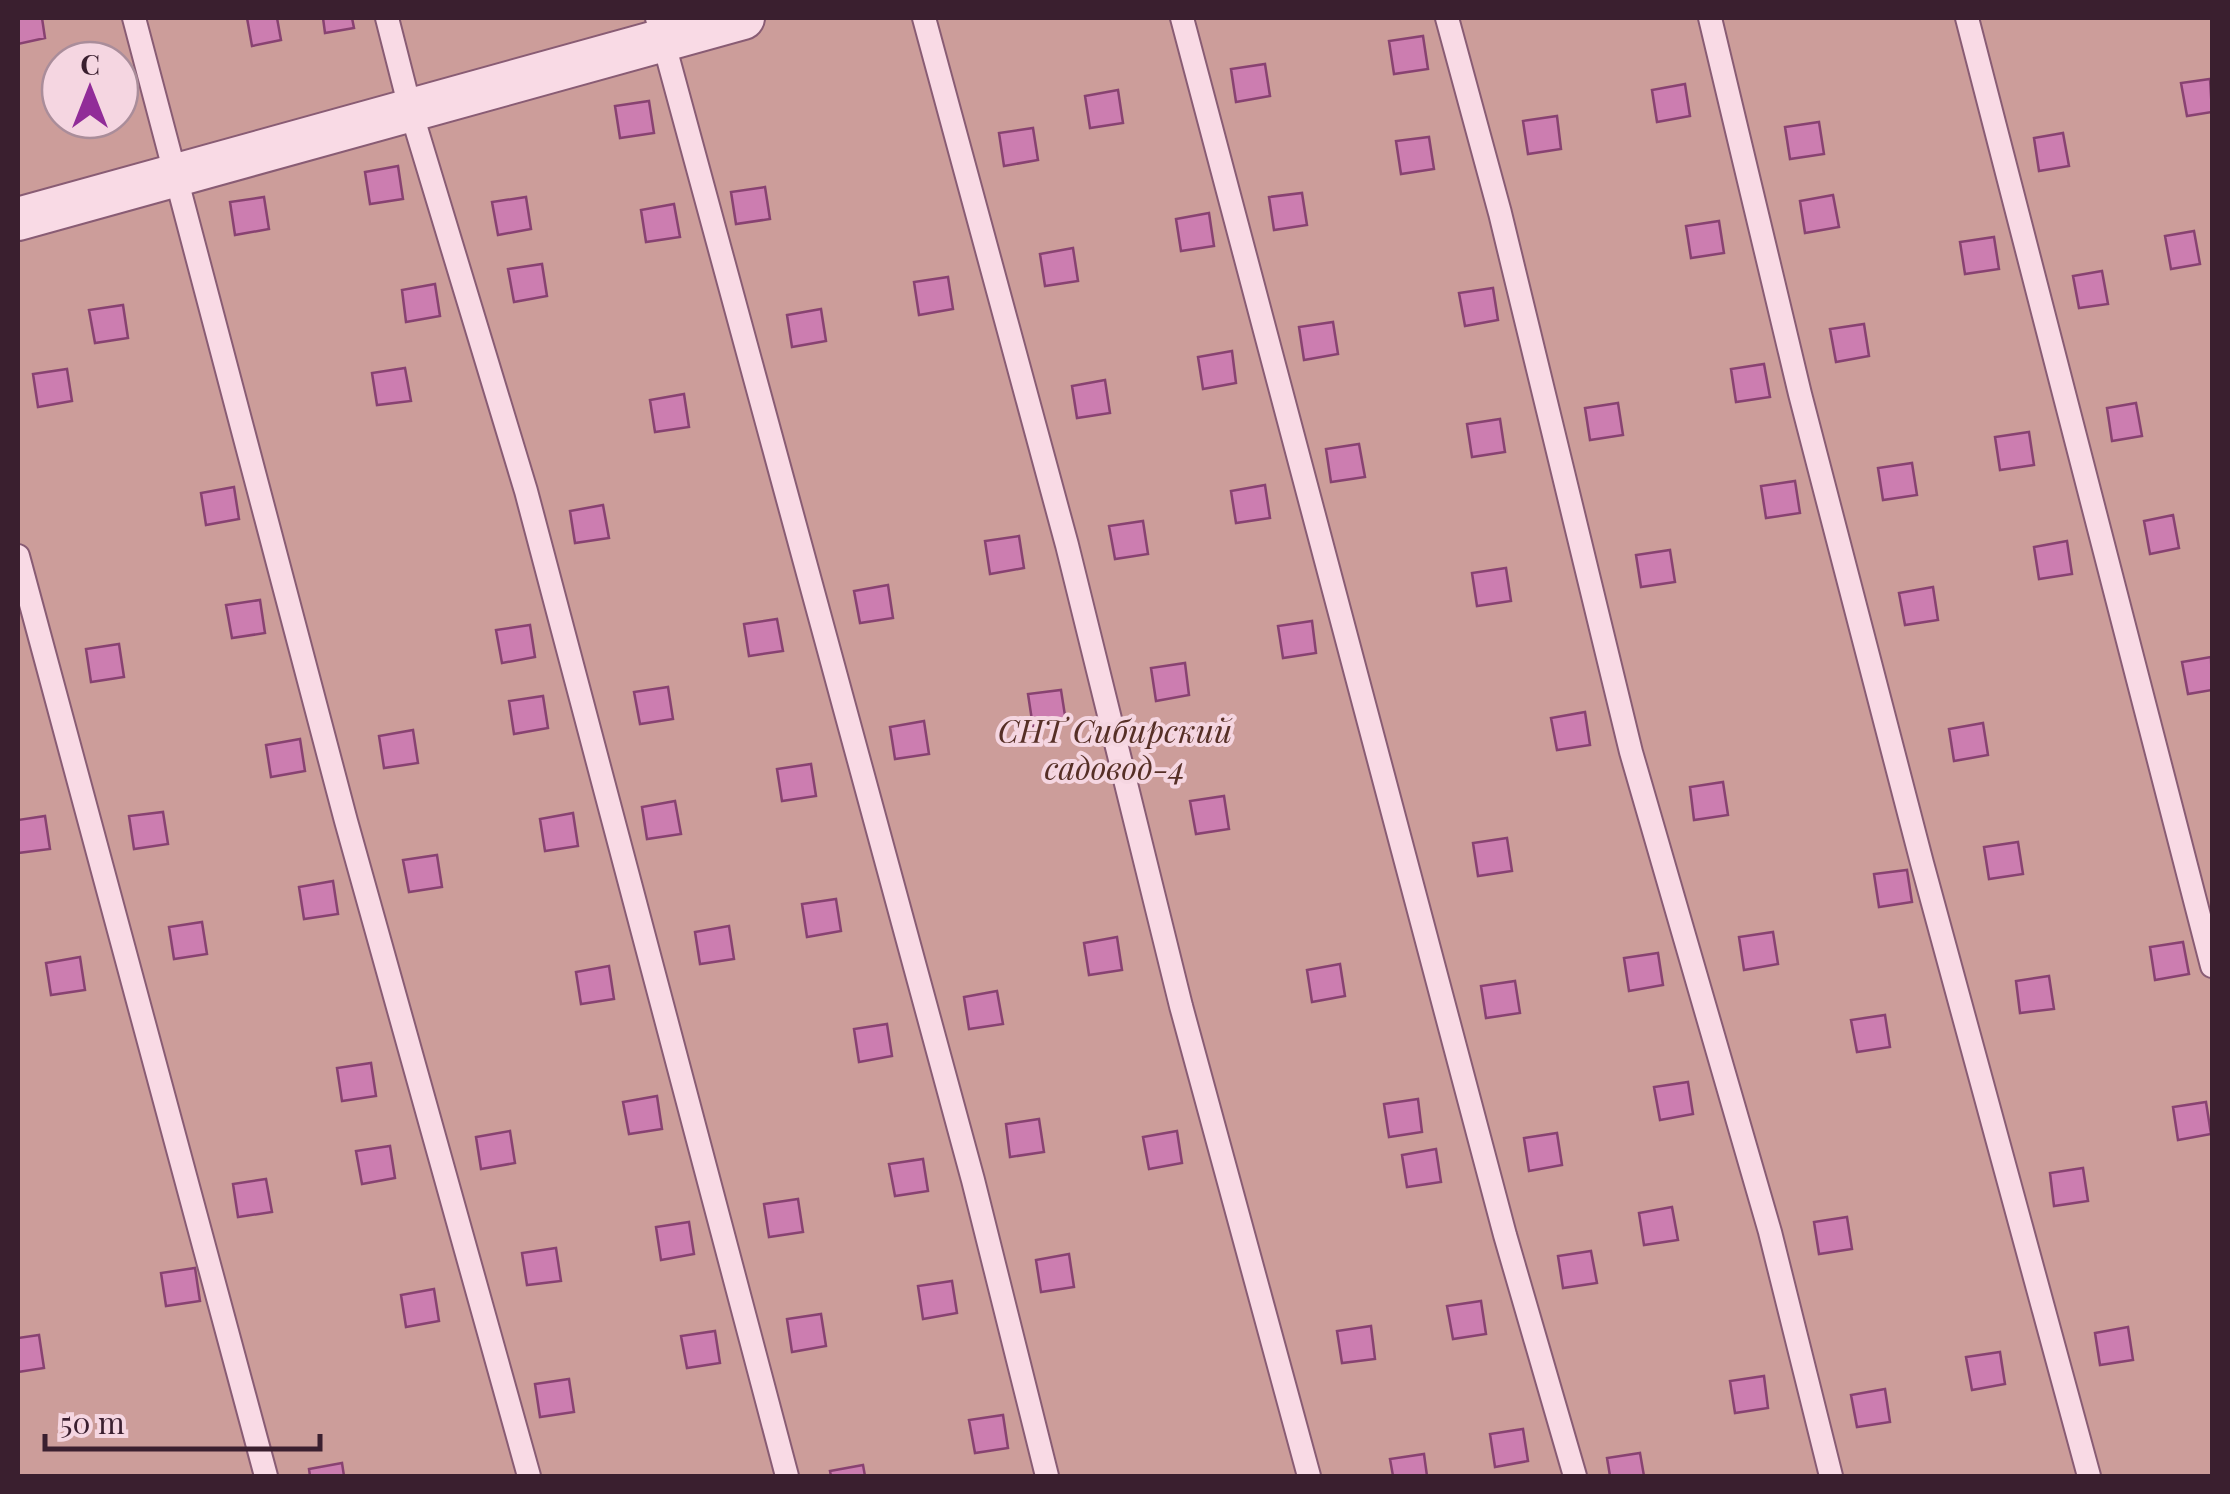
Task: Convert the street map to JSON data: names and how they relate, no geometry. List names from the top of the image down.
{
  "parks": ["СНТ Сибирский садовод-4"],
  "scale_bar": "50 m",
  "north": "top"
}
